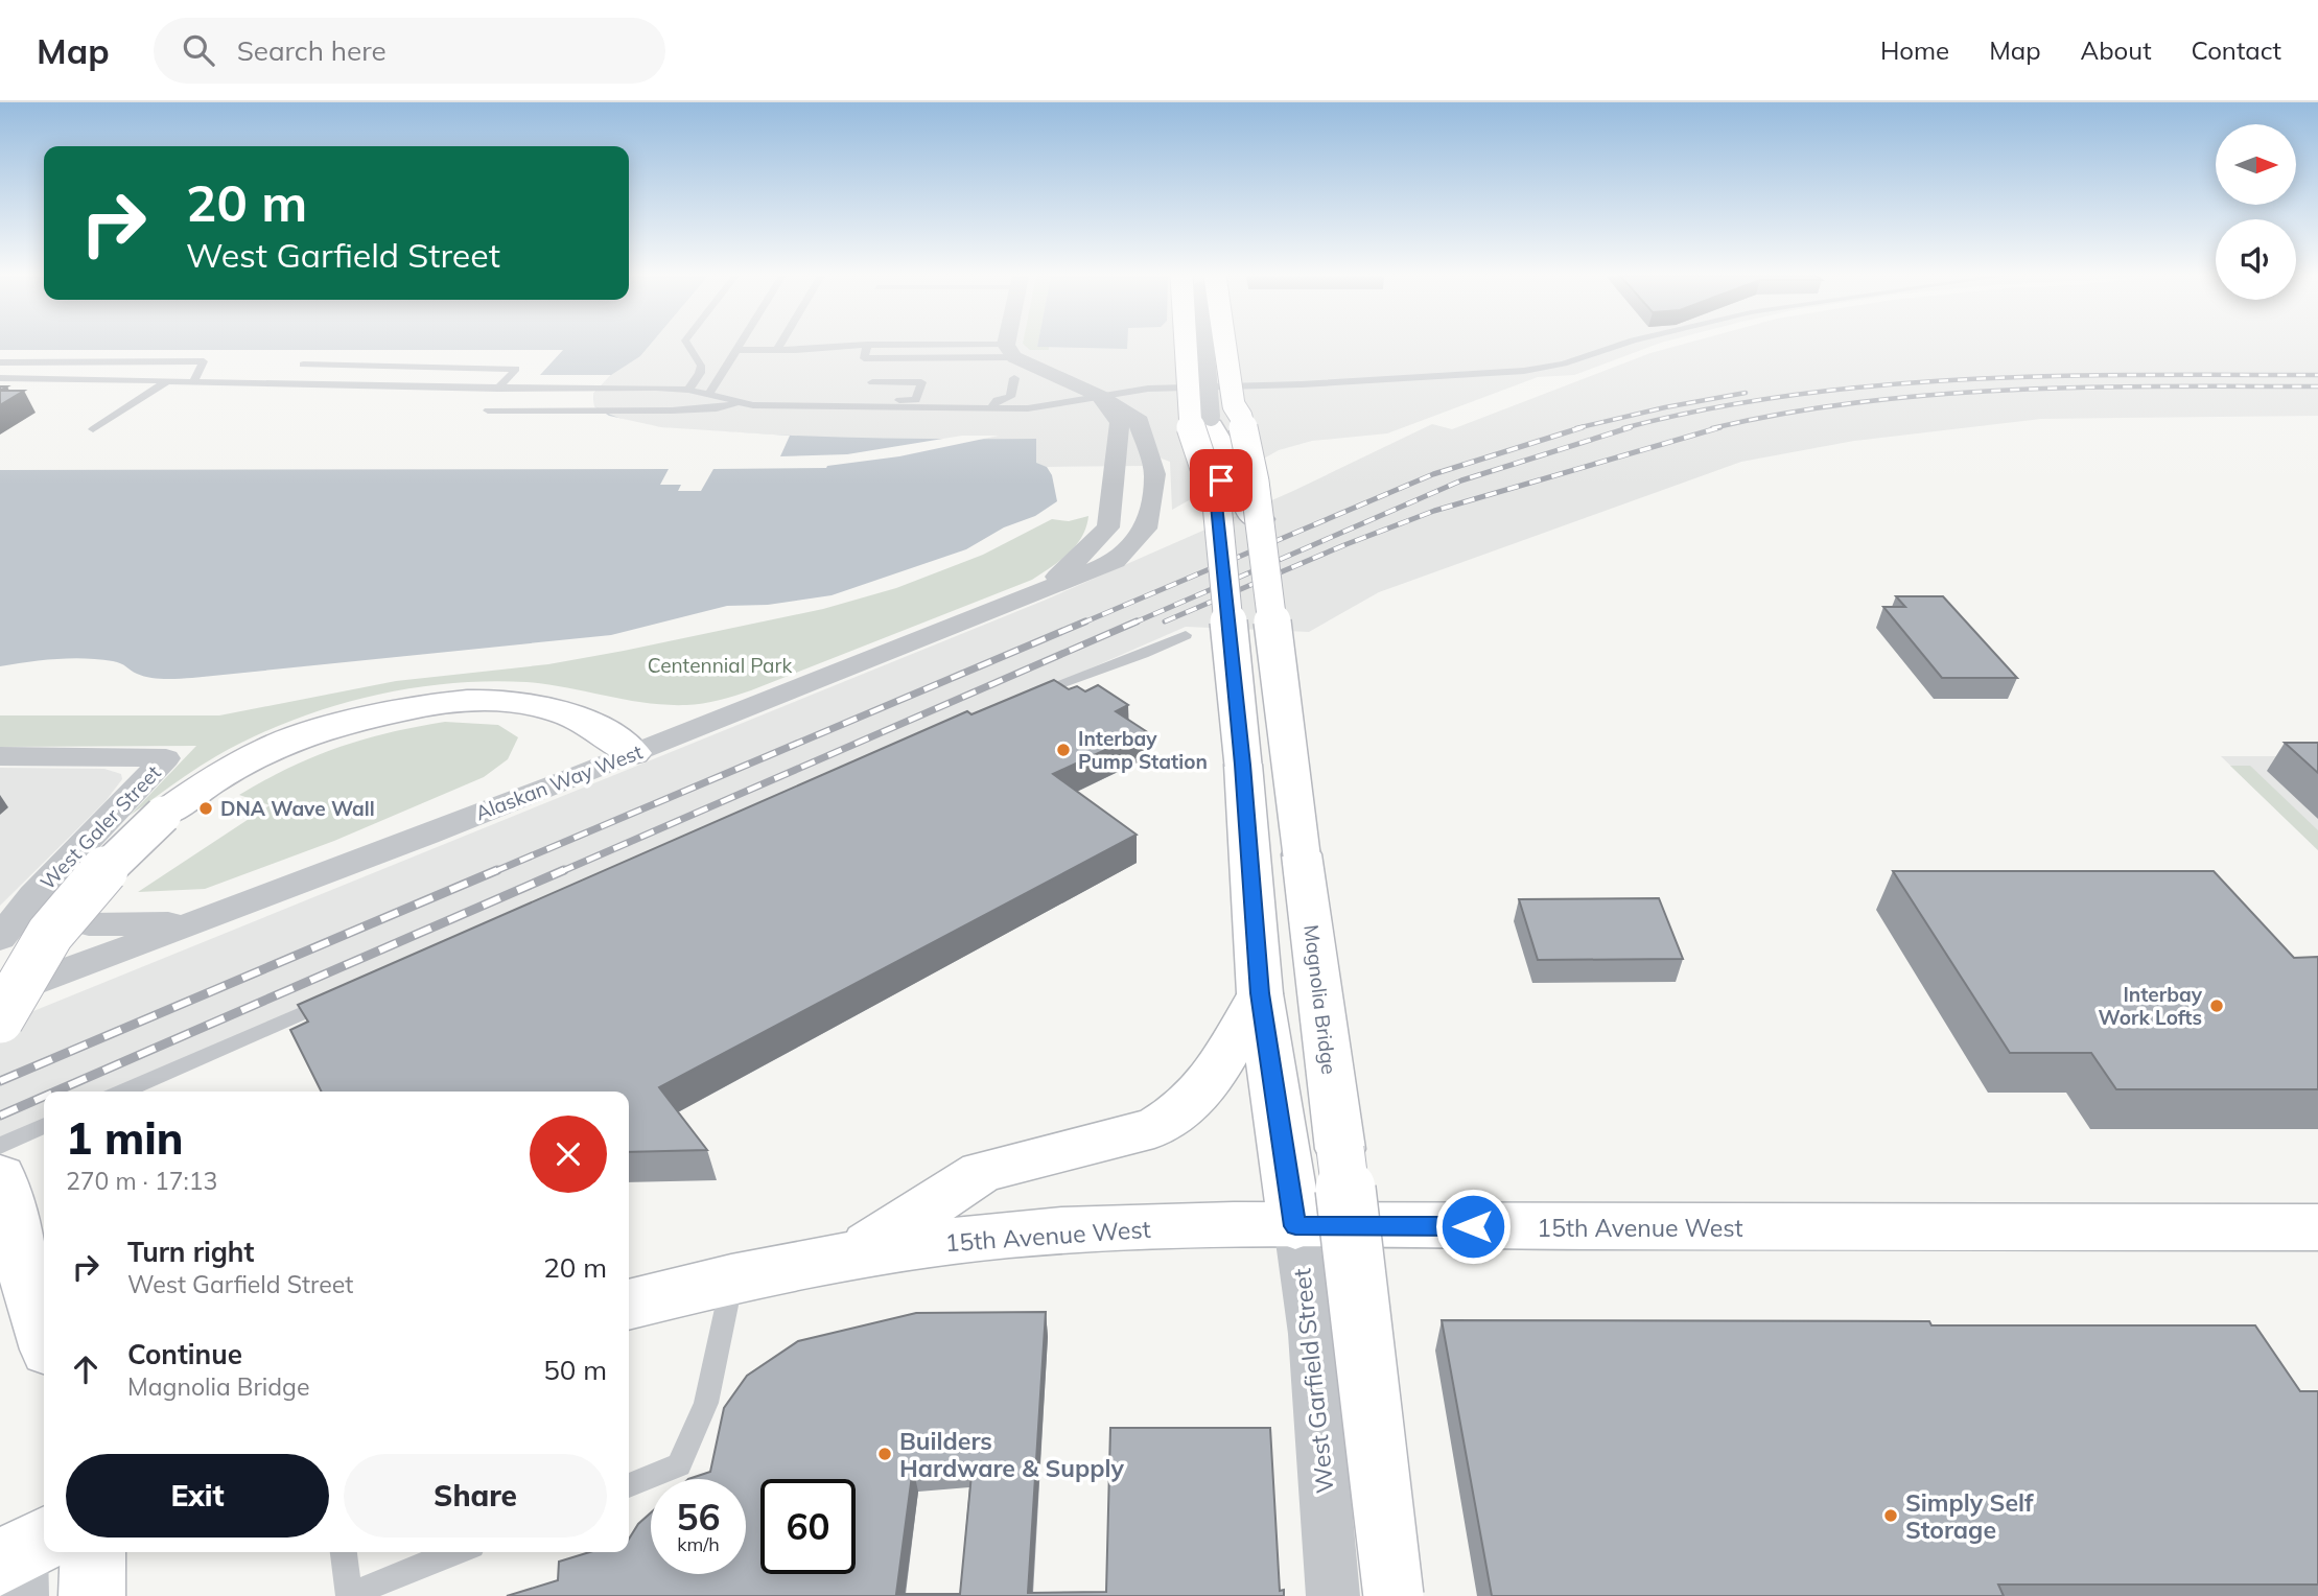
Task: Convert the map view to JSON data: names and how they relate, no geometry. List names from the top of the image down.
{
  "streets": {
    "main road": ["Magnolia Bridge", "15th Avenue West", "West Garfield Street"],
    "street": ["Alaskan Way West", "West Galer Street"]
  },
  "crossings": [
    ["Alaskan Way West", "West Galer Street"],
    ["Magnolia Bridge", "West Garfield Street"],
    ["15th Avenue West", "West Garfield Street"]
  ],
  "parks": ["Centennial Park"],
  "places": [
    "Interbay Pump Station",
    "DNA Wave Wall",
    "Interbay Work Lofts",
    "Builders Hardware & Supply",
    "Simply Self Storage"
  ],
  "north": "right",
  "page": {
    "header": "Map",
    "search": "Search here",
    "nav": [
      "Home",
      "Map",
      "About",
      "Contact"
    ],
    "turn": ["20 m", "West Garfield Street"],
    "heading": ["1 min", "270 m · 17:13"],
    "list": [
      {
        "name": "Turn right",
        "note": "West Garfield Street",
        "value": "20 m"
      },
      {
        "name": "Continue",
        "note": "Magnolia Bridge",
        "value": "50 m"
      }
    ],
    "buttons": ["Exit", "Share"],
    "speed": "56 km/h",
    "limit": "60"
  }
}
